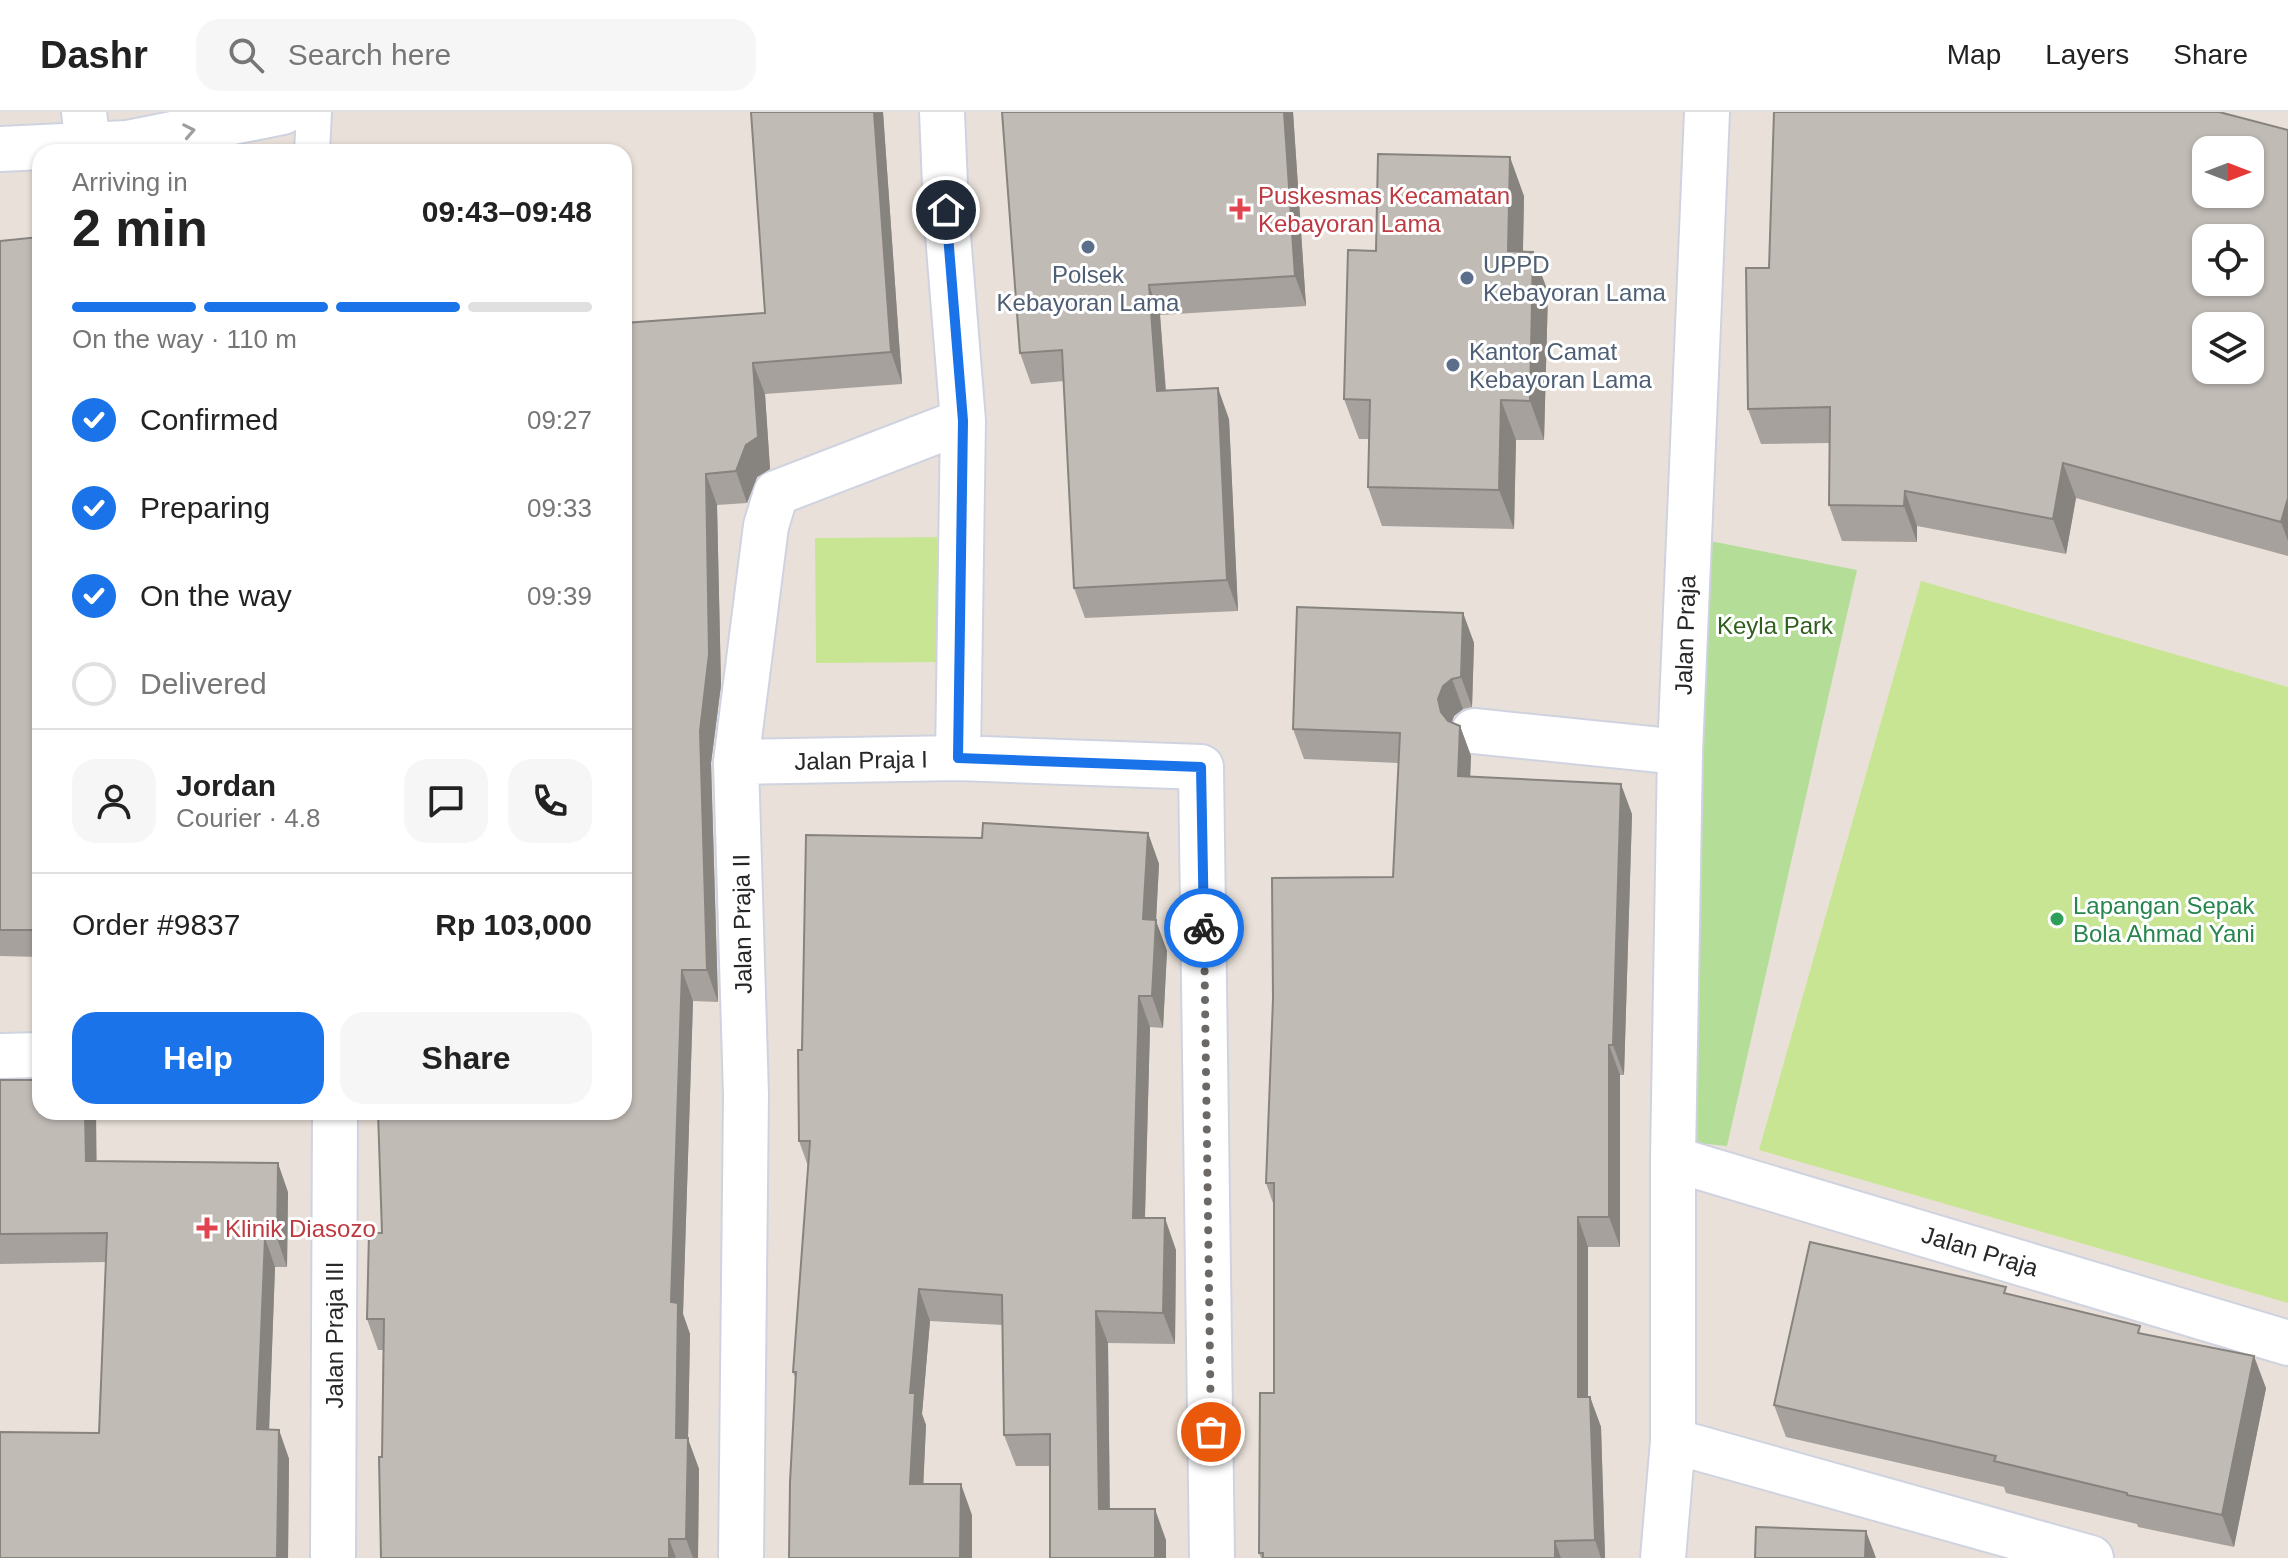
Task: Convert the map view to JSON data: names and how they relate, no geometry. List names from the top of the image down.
{
  "streets": {
    "street": [
      "Jalan Praja",
      "Jalan Praja I",
      "Jalan Praja II",
      "Jalan Praja III"
    ]
  },
  "crossings": [
    ["Jalan Praja I", "Jalan Praja II"]
  ],
  "parks": ["Keyla Park"],
  "places": {
    "health": ["Puskesmas Kecamatan Kebayoran Lama", "Klinik Diasozo"],
    "other": [
      "Polsek Kebayoran Lama",
      "UPPD Kebayoran Lama",
      "Kantor Camat Kebayoran Lama",
      "Lapangan Sepak Bola Ahmad Yani"
    ]
  },
  "north": "right",
  "page": {
    "header": "Dashr",
    "search": "Search here",
    "nav": ["Map", "Layers", "Share"],
    "heading": ["2 min", "Arriving in", "09:43–09:48"],
    "panel": [
      "Jordan",
      "Courier · 4.8",
      "Order #9837",
      "Rp 103,000"
    ],
    "bar": "On the way · 110 m",
    "list": [
      ["Confirmed", "09:27"],
      ["Preparing", "09:33"],
      ["On the way", "09:39"],
      "Delivered"
    ],
    "buttons": ["Help", "Share"]
  }
}
